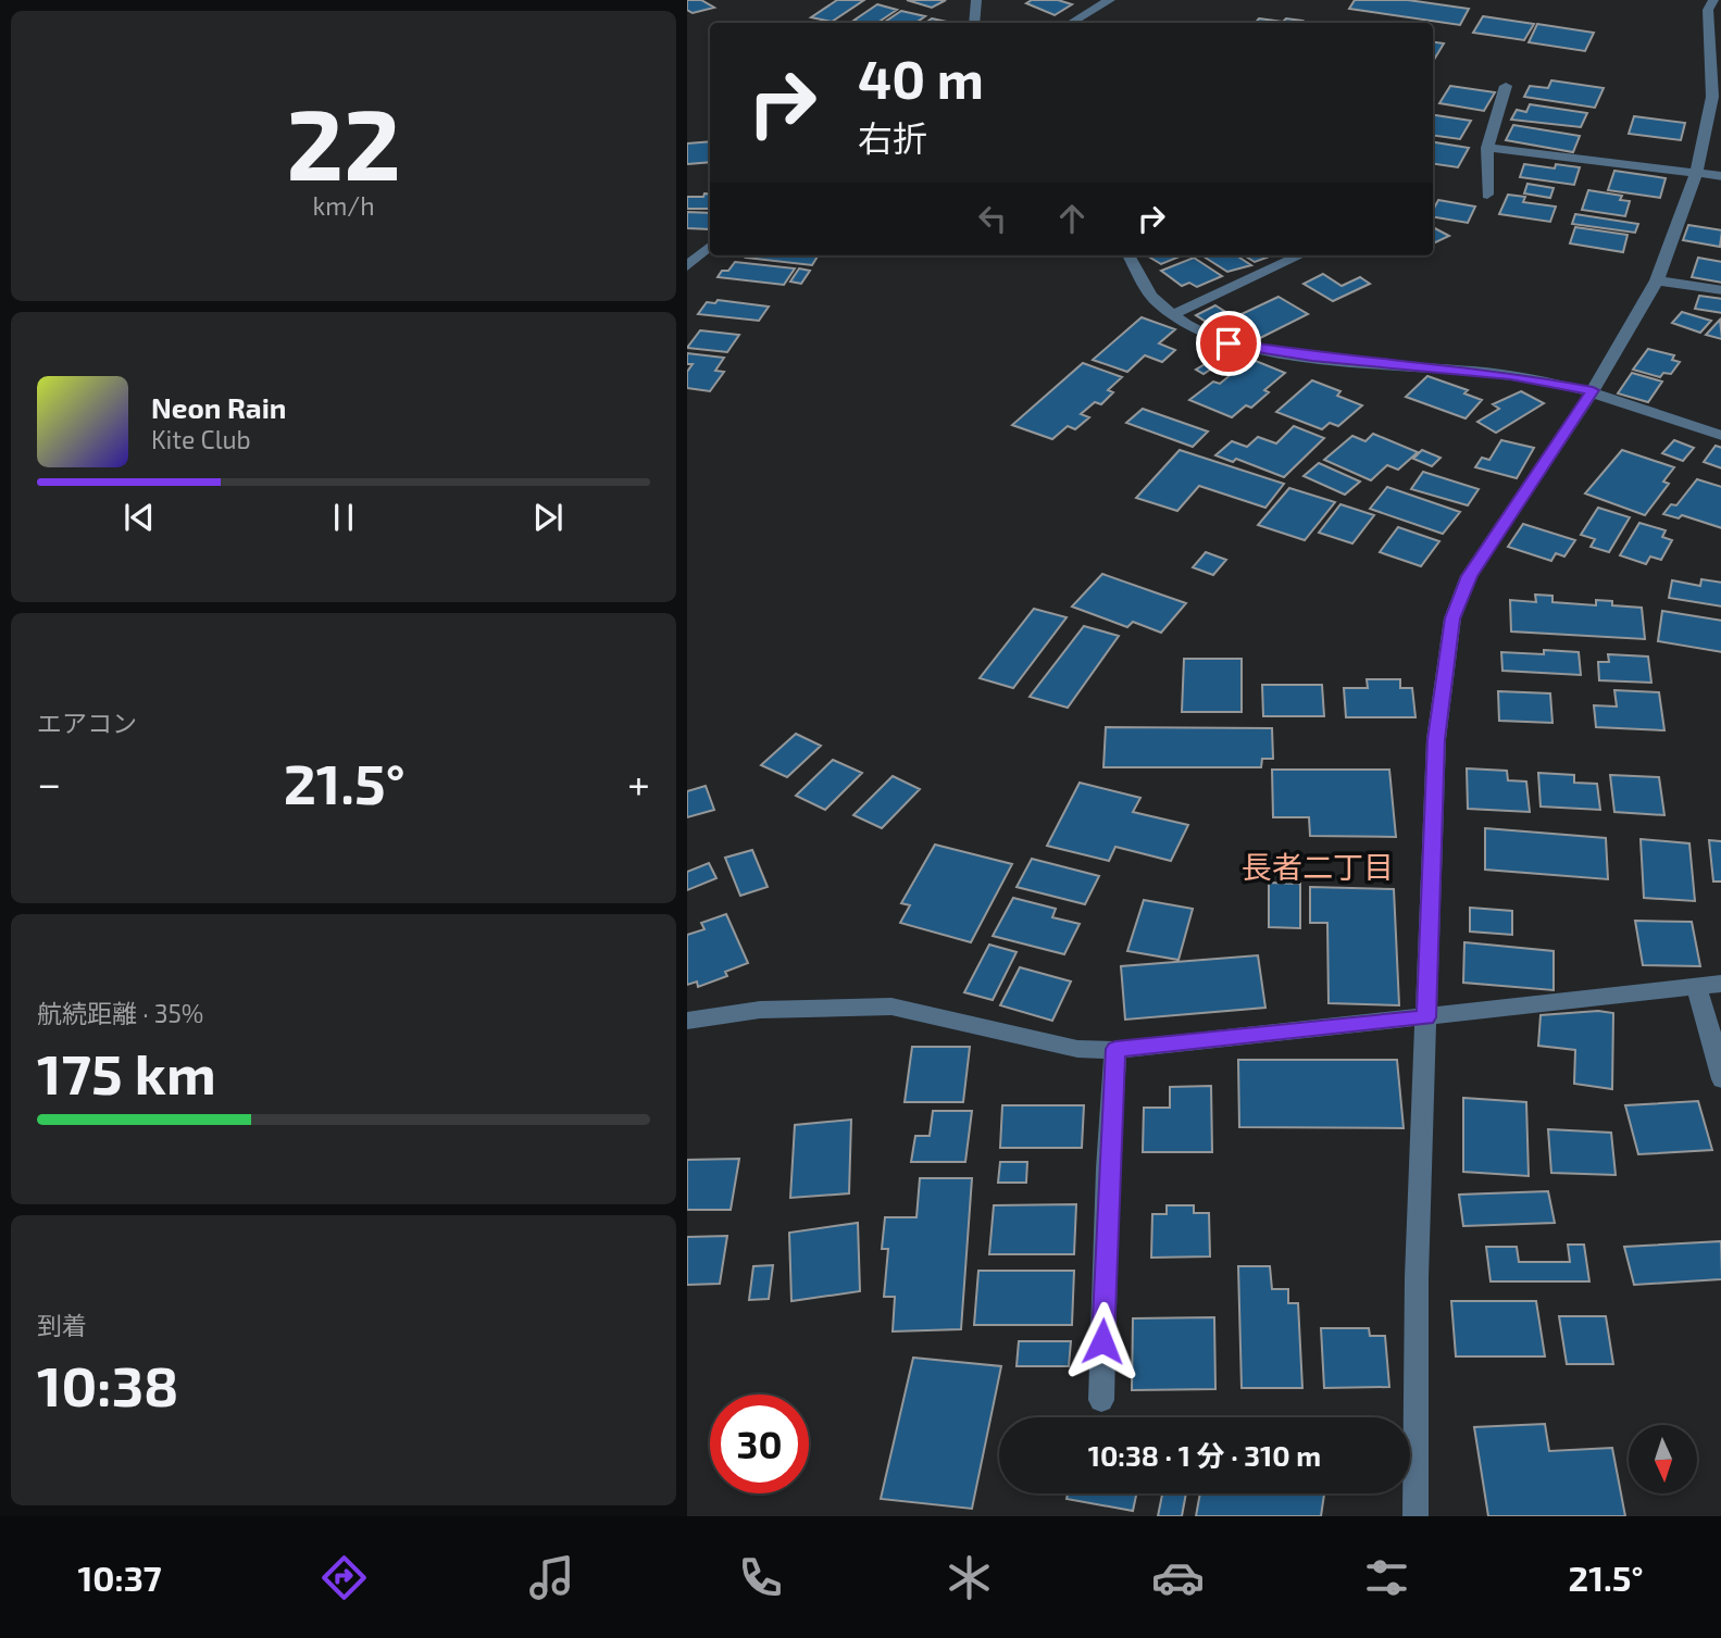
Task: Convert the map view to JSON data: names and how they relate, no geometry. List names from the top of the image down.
{
  "districts": ["長者二丁目"],
  "north": "bottom",
  "page": {
    "tile": [
      ["22", "km/h"],
      "エアコン",
      ["航続距離 · 35%", "175 km"],
      ["到着", "10:38"]
    ],
    "turn": ["40 m", "右折"],
    "song": ["Neon Rain", "Kite Club"],
    "heat": ["−", "21.5°", "+"],
    "limit": "30",
    "trip": "10:38 · 1 分 · 310 m",
    "tabs": ["10:37", "21.5°"]
  }
}
